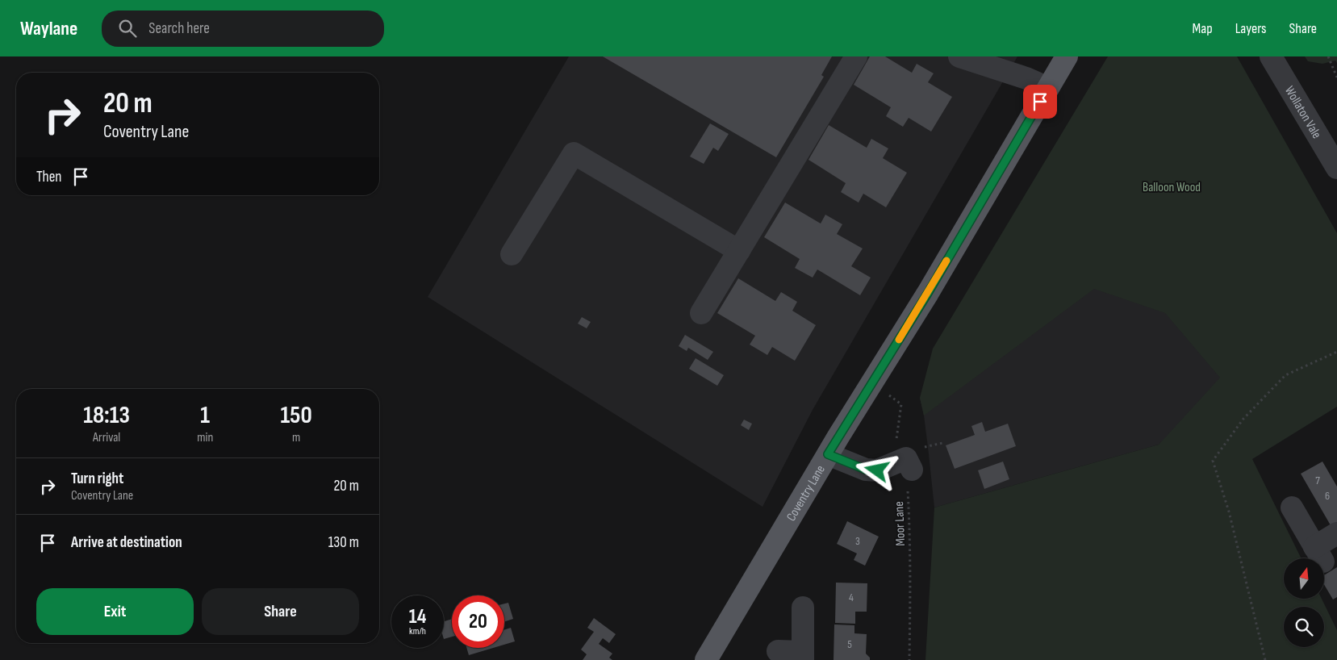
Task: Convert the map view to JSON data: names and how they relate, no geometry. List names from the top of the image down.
{
  "streets": {
    "main road": ["Coventry Lane"],
    "street": ["Wollaton Vale"],
    "path": ["Moor Lane"]
  },
  "parks": ["Balloon Wood"],
  "house_numbers": [
    "7",
    "6",
    "3",
    "4",
    "5"
  ],
  "north": "top",
  "page": {
    "header": "Waylane",
    "search": "Search here",
    "nav": ["Map", "Layers", "Share"],
    "turn": ["20 m", "Coventry Lane"],
    "then": "Then",
    "eta": [
      "18:13",
      "Arrival",
      "1",
      "min",
      "150",
      "m"
    ],
    "list": [
      {
        "name": "Turn right",
        "note": "Coventry Lane",
        "value": "20 m"
      },
      {
        "name": "Arrive at destination",
        "value": "130 m"
      }
    ],
    "buttons": ["Exit", "Share"],
    "speed": "14 km/h",
    "limit": "20"
  }
}
